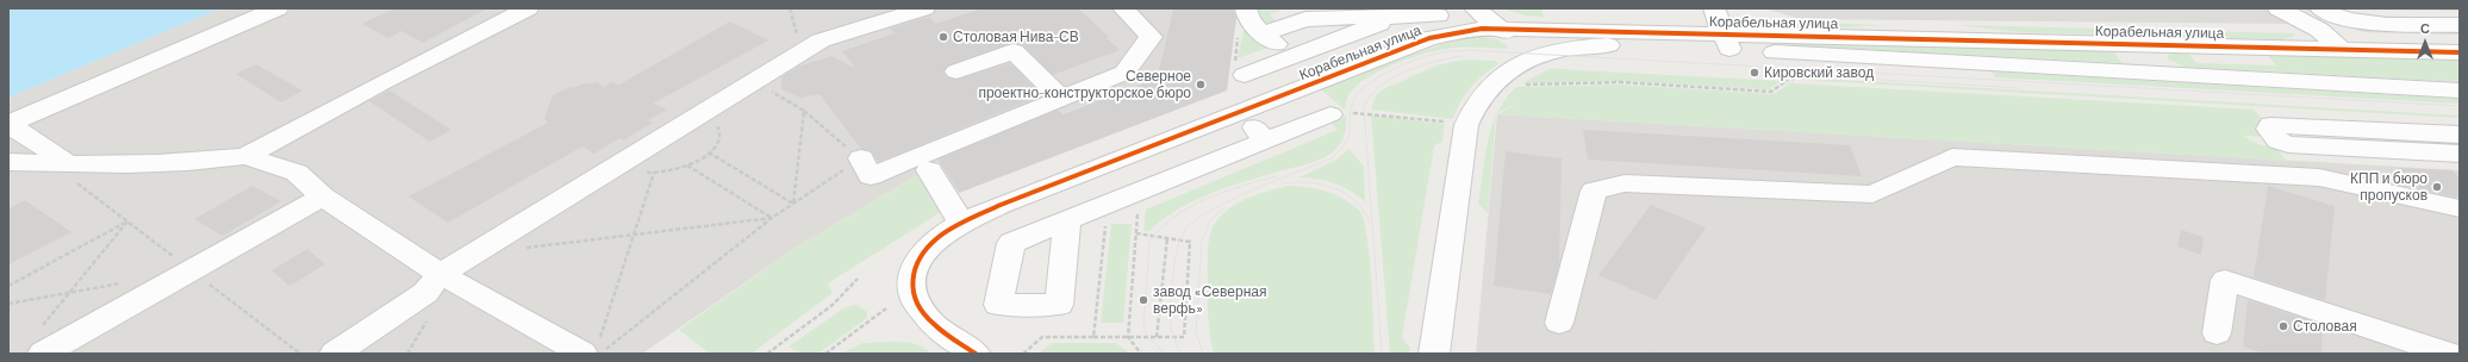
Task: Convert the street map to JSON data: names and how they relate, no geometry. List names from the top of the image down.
{
  "streets": {
    "street": ["Корабельная улица"]
  },
  "places": [
    "Столовая Нива-СВ",
    "Кировский завод",
    "Северное проектно-конструкторское бюро",
    "КПП и бюро пропусков",
    "завод «Северная верфь»",
    "Столовая"
  ],
  "north": "top"
}
